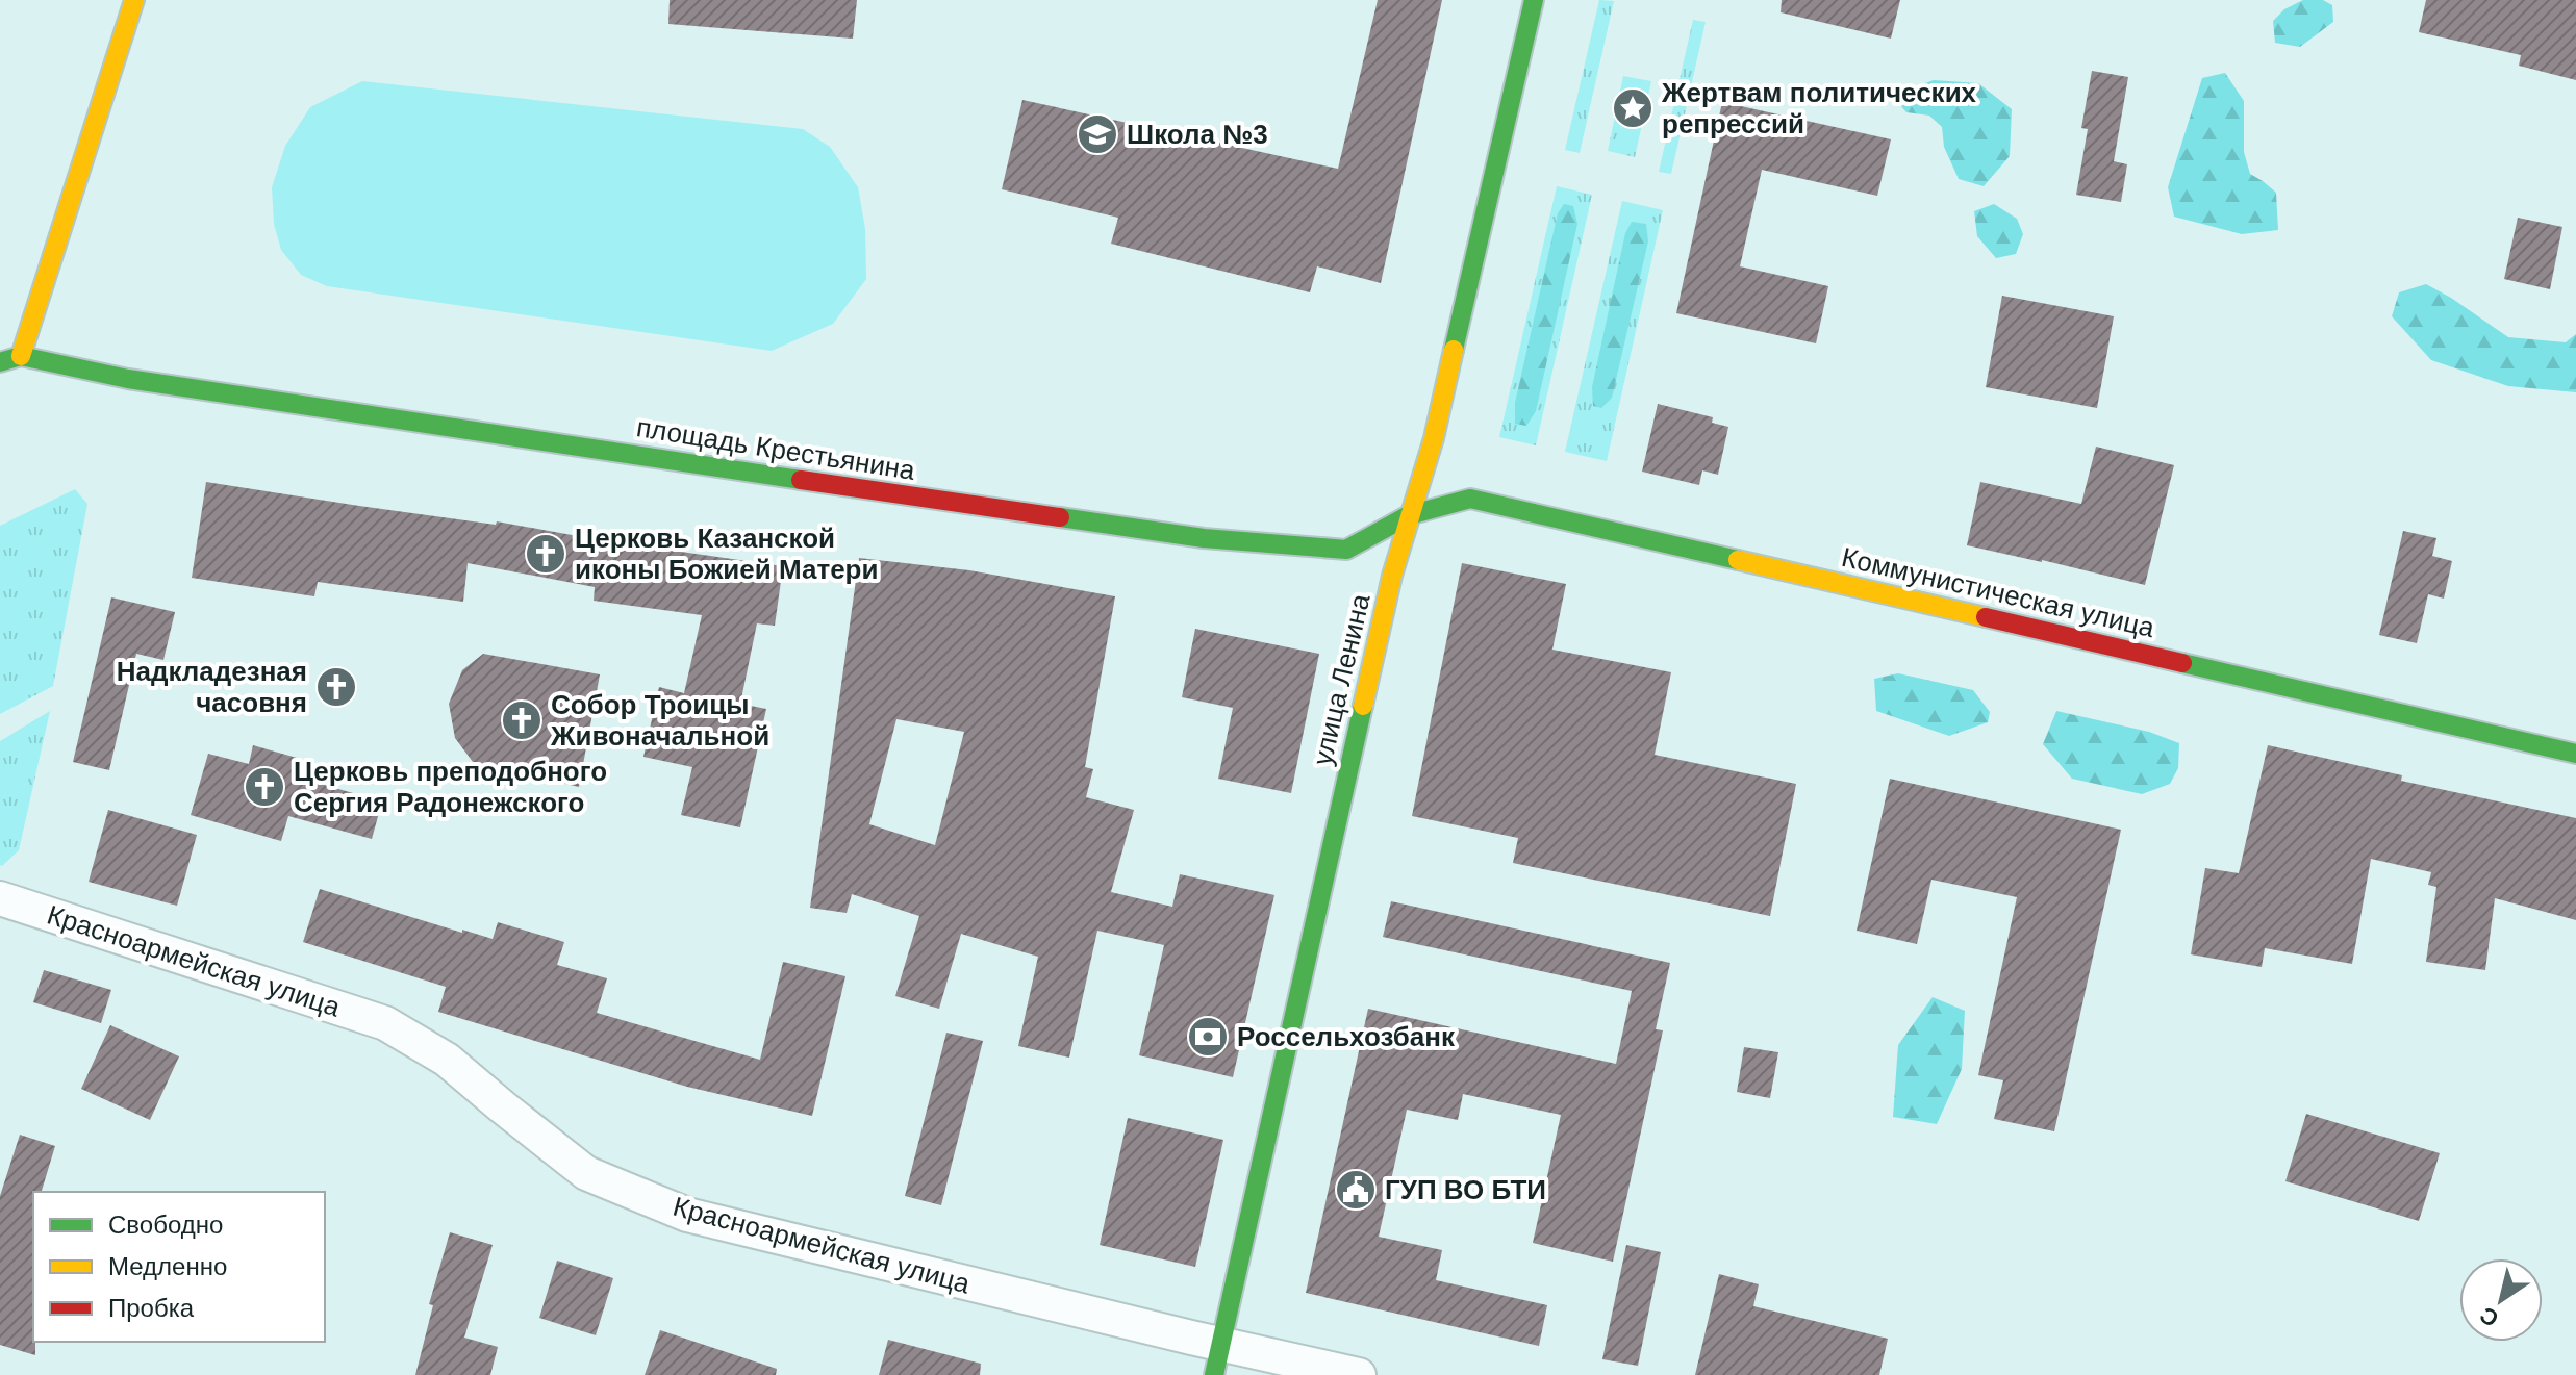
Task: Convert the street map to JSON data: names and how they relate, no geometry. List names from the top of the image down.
{
  "streets": {
    "street": [
      "площадь Крестьянина",
      "Коммунистическая улица",
      "улица Ленина",
      "Красноармейская улица"
    ]
  },
  "crossings": [
    ["площадь Крестьянина", "Коммунистическая улица"],
    ["площадь Крестьянина", "улица Ленина"],
    ["Коммунистическая улица", "улица Ленина"],
    ["улица Ленина", "Красноармейская улица"]
  ],
  "places": {
    "place": ["Жертвам политических репрессий"],
    "school or university": ["Школа №3"],
    "church": [
      "Церковь Казанской иконы Божией Матери",
      "Надкладезная часовня",
      "Собор Троицы Живоначальной",
      "Церковь преподобного Сергия Радонежского"
    ],
    "bank": ["Россельхозбанк"],
    "public building": ["ГУП ВО БТИ"]
  },
  "legend": ["Свободно", "Медленно", "Пробка"],
  "north": "bottom left"
}
